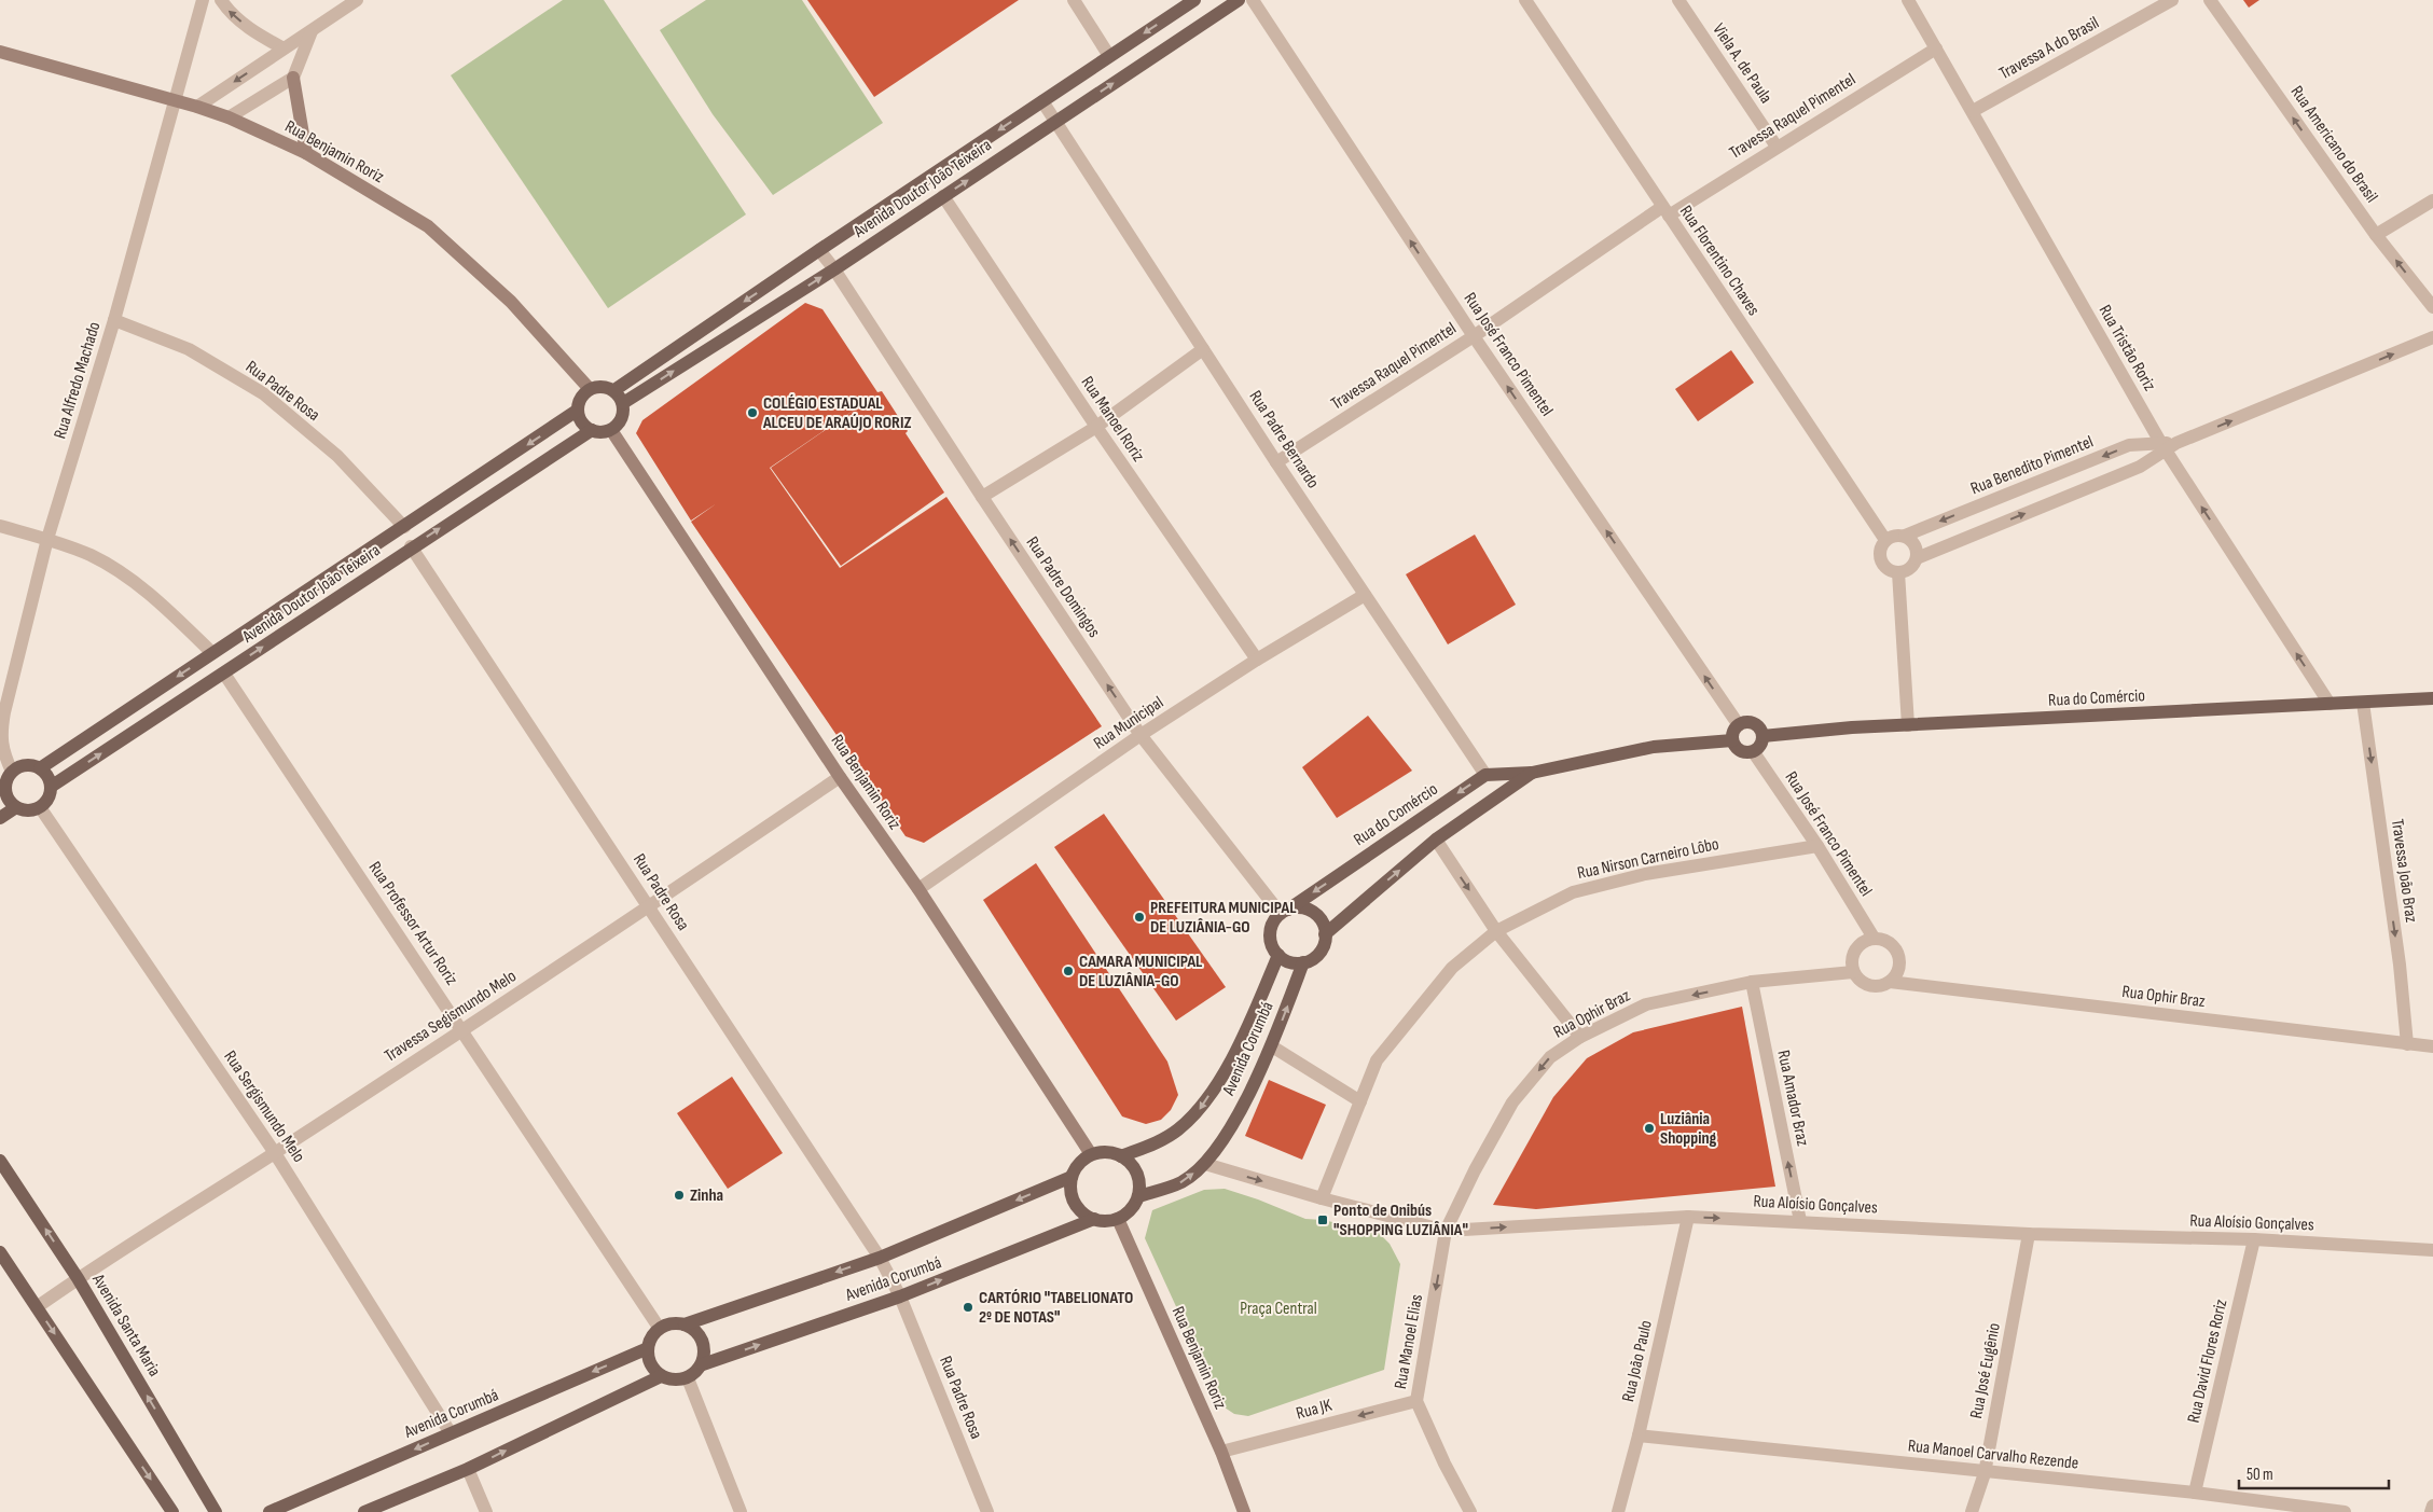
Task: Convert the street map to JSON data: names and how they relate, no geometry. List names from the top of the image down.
{
  "streets": {
    "main road": [
      "Avenida Doutor João Teixeira",
      "Rua do Comércio",
      "Avenida Corumbá",
      "Avenida Santa Maria"
    ],
    "street": [
      "Travessa A do Brasil",
      "Viela A. de Paula",
      "Travessa Raquel Pimentel",
      "Rua Americano do Brasil",
      "Rua Benjamin Roriz",
      "Rua Florentino Chaves",
      "Rua Tristão Roriz",
      "Rua José Franco Pimentel",
      "Rua Alfredo Machado",
      "Rua Padre Rosa",
      "Rua Manoel Roriz",
      "Rua Padre Bernardo",
      "Rua Benedito Pimentel",
      "Rua Padre Domingos",
      "Rua Municipal",
      "Rua Nirson Carneiro Lôbo",
      "Travessa João Braz",
      "Rua Professor Artur Roriz",
      "Rua Ophir Braz",
      "Travessa Segismundo Melo",
      "Rua Amador Braz",
      "Rua Sergismundo Melo",
      "Rua Aloísio Gonçalves",
      "Rua Manoel Elias",
      "Rua João Paulo",
      "Rua David Flores Roriz",
      "Rua José Eugênio",
      "Rua JK",
      "Rua Manoel Carvalho Rezende"
    ]
  },
  "crossings": [
    ["Travessa A do Brasil", "Rua Tristão Roriz"],
    ["Viela A. de Paula", "Travessa Raquel Pimentel"],
    ["Travessa Raquel Pimentel", "Rua Florentino Chaves"],
    ["Travessa Raquel Pimentel", "Rua Tristão Roriz"],
    ["Travessa Raquel Pimentel", "Rua José Franco Pimentel"],
    ["Travessa Raquel Pimentel", "Rua Padre Bernardo"],
    ["Rua Benjamin Roriz", "Avenida Doutor João Teixeira"],
    ["Rua Benjamin Roriz", "Rua Alfredo Machado"],
    ["Rua Benjamin Roriz", "Rua Municipal"],
    ["Rua Benjamin Roriz", "Travessa Segismundo Melo"],
    ["Rua Benjamin Roriz", "Avenida Corumbá"],
    ["Rua Benjamin Roriz", "Rua JK"],
    ["Avenida Doutor João Teixeira", "Rua Alfredo Machado"],
    ["Avenida Doutor João Teixeira", "Rua Padre Rosa"],
    ["Avenida Doutor João Teixeira", "Rua Manoel Roriz"],
    ["Avenida Doutor João Teixeira", "Rua Padre Bernardo"],
    ["Avenida Doutor João Teixeira", "Rua Padre Domingos"],
    ["Avenida Doutor João Teixeira", "Rua Professor Artur Roriz"],
    ["Avenida Doutor João Teixeira", "Rua Sergismundo Melo"],
    ["Rua Florentino Chaves", "Rua Benedito Pimentel"],
    ["Rua Tristão Roriz", "Rua Benedito Pimentel"],
    ["Rua Tristão Roriz", "Rua do Comércio"],
    ["Rua José Franco Pimentel", "Rua do Comércio"],
    ["Rua José Franco Pimentel", "Rua Nirson Carneiro Lôbo"],
    ["Rua José Franco Pimentel", "Rua Ophir Braz"],
    ["Rua Alfredo Machado", "Rua Padre Rosa"],
    ["Rua Alfredo Machado", "Rua Sergismundo Melo"],
    ["Rua Padre Rosa", "Travessa Segismundo Melo"],
    ["Rua Padre Rosa", "Avenida Corumbá"],
    ["Rua Manoel Roriz", "Rua Municipal"],
    ["Rua Padre Bernardo", "Rua do Comércio"],
    ["Rua Padre Bernardo", "Rua Municipal"],
    ["Rua Padre Domingos", "Rua do Comércio"],
    ["Rua Padre Domingos", "Rua Municipal"],
    ["Rua Padre Domingos", "Avenida Corumbá"],
    ["Rua do Comércio", "Travessa João Braz"],
    ["Rua do Comércio", "Avenida Corumbá"],
    ["Rua Nirson Carneiro Lôbo", "Rua Aloísio Gonçalves"],
    ["Travessa João Braz", "Rua Ophir Braz"],
    ["Rua Professor Artur Roriz", "Travessa Segismundo Melo"],
    ["Rua Professor Artur Roriz", "Avenida Corumbá"],
    ["Rua Ophir Braz", "Rua Amador Braz"],
    ["Rua Ophir Braz", "Rua Aloísio Gonçalves"],
    ["Rua Ophir Braz", "Rua Manoel Elias"],
    ["Travessa Segismundo Melo", "Rua Sergismundo Melo"],
    ["Travessa Segismundo Melo", "Avenida Santa Maria"],
    ["Avenida Corumbá", "Rua Sergismundo Melo"],
    ["Avenida Corumbá", "Rua Aloísio Gonçalves"],
    ["Rua Amador Braz", "Rua Aloísio Gonçalves"],
    ["Rua Aloísio Gonçalves", "Rua Manoel Elias"],
    ["Rua Aloísio Gonçalves", "Rua João Paulo"],
    ["Rua Aloísio Gonçalves", "Rua David Flores Roriz"],
    ["Rua Aloísio Gonçalves", "Rua José Eugênio"],
    ["Rua Manoel Elias", "Rua JK"],
    ["Rua João Paulo", "Rua Manoel Carvalho Rezende"],
    ["Rua David Flores Roriz", "Rua Manoel Carvalho Rezende"],
    ["Rua José Eugênio", "Rua Manoel Carvalho Rezende"]
  ],
  "one_way": [
    "Rua Americano do Brasil",
    "Rua Tristão Roriz",
    "Rua José Franco Pimentel",
    "Rua Padre Domingos",
    "Travessa João Braz",
    "Rua Ophir Braz",
    "Rua Amador Braz",
    "Rua Aloísio Gonçalves",
    "Rua Manoel Elias",
    "Rua JK"
  ],
  "parks": ["Praça Central"],
  "places": {
    "other": [
      "COLÉGIO ESTADUAL ALCEU DE ARAÚJO RORIZ",
      "PREFEITURA MUNICIPAL DE LUZIÂNIA-GO",
      "CAMARA MUNICIPAL DE LUZIÂNIA-GO",
      "Luziânia Shopping",
      "Zinha",
      "CARTÓRIO \"TABELIONATO 2º DE NOTAS\""
    ],
    "transit": ["Ponto de Onibús \"SHOPPING LUZIÂNIA\""]
  },
  "scale_bar": "50 m"
}
